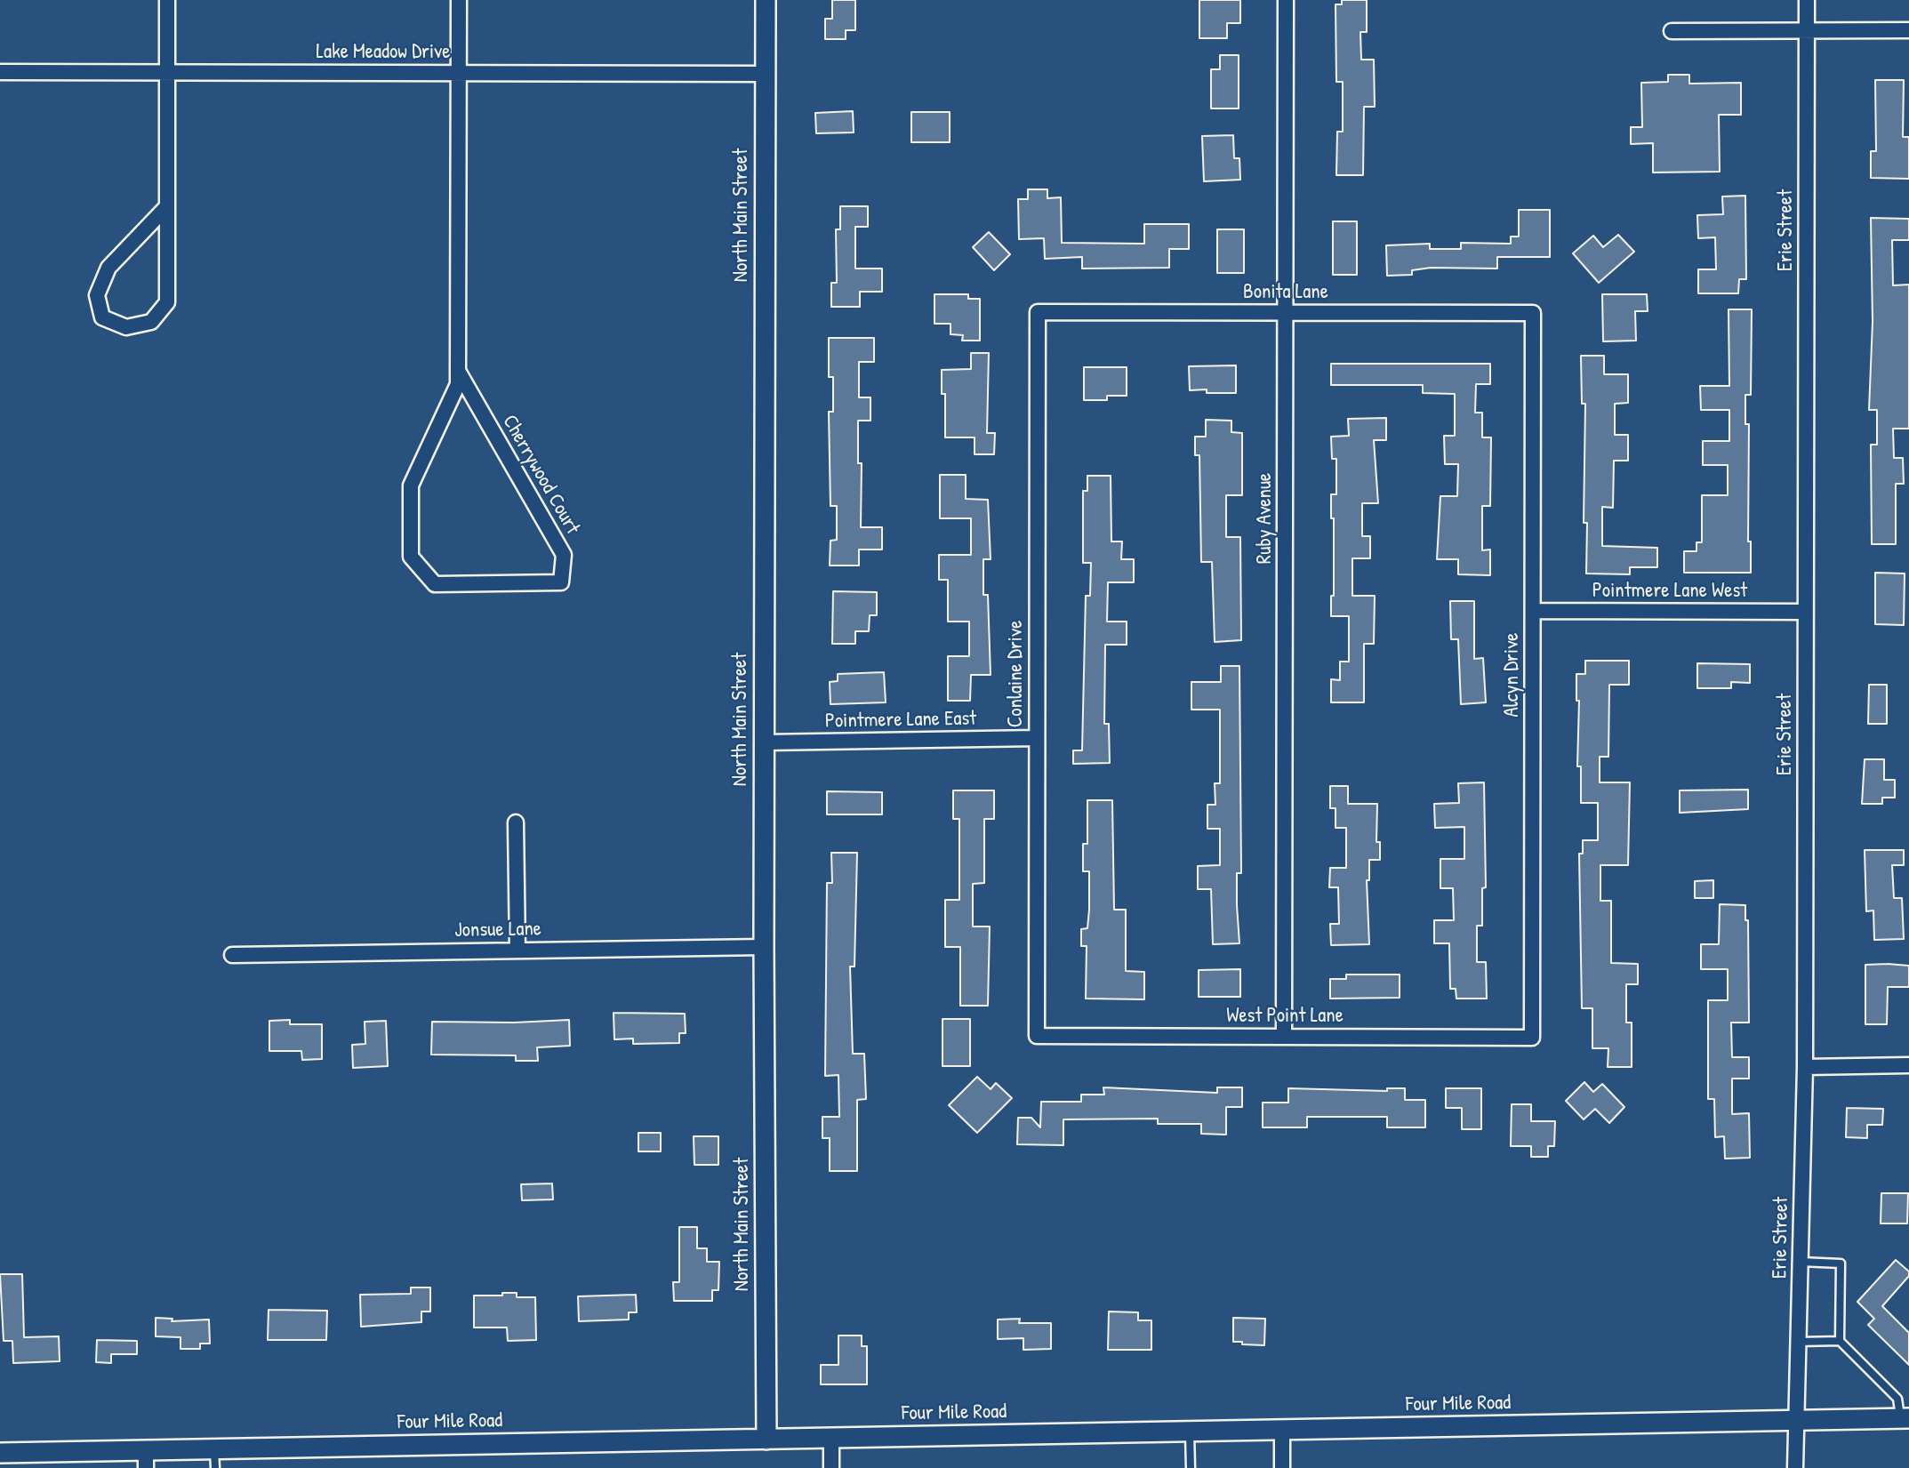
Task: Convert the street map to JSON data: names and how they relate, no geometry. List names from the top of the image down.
{
  "streets": {
    "main road": ["North Main Street", "Four Mile Road"],
    "street": [
      "Lake Meadow Drive",
      "Erie Street",
      "Bonita Lane",
      "Cherrywood Court",
      "Ruby Avenue",
      "Pointmere Lane West",
      "Conlaine Drive",
      "Alcyn Drive",
      "Pointmere Lane East",
      "Jonsue Lane",
      "West Point Lane"
    ]
  },
  "crossings": [
    ["Lake Meadow Drive", "North Main Street"],
    ["Lake Meadow Drive", "Cherrywood Court"],
    ["North Main Street", "Pointmere Lane East"],
    ["North Main Street", "Jonsue Lane"],
    ["North Main Street", "Four Mile Road"],
    ["Erie Street", "Pointmere Lane West"],
    ["Erie Street", "Four Mile Road"],
    ["Bonita Lane", "Ruby Avenue"],
    ["Bonita Lane", "Conlaine Drive"],
    ["Bonita Lane", "Alcyn Drive"],
    ["Ruby Avenue", "West Point Lane"],
    ["Pointmere Lane West", "Alcyn Drive"],
    ["Conlaine Drive", "Pointmere Lane East"],
    ["Conlaine Drive", "West Point Lane"],
    ["Alcyn Drive", "West Point Lane"]
  ]
}
